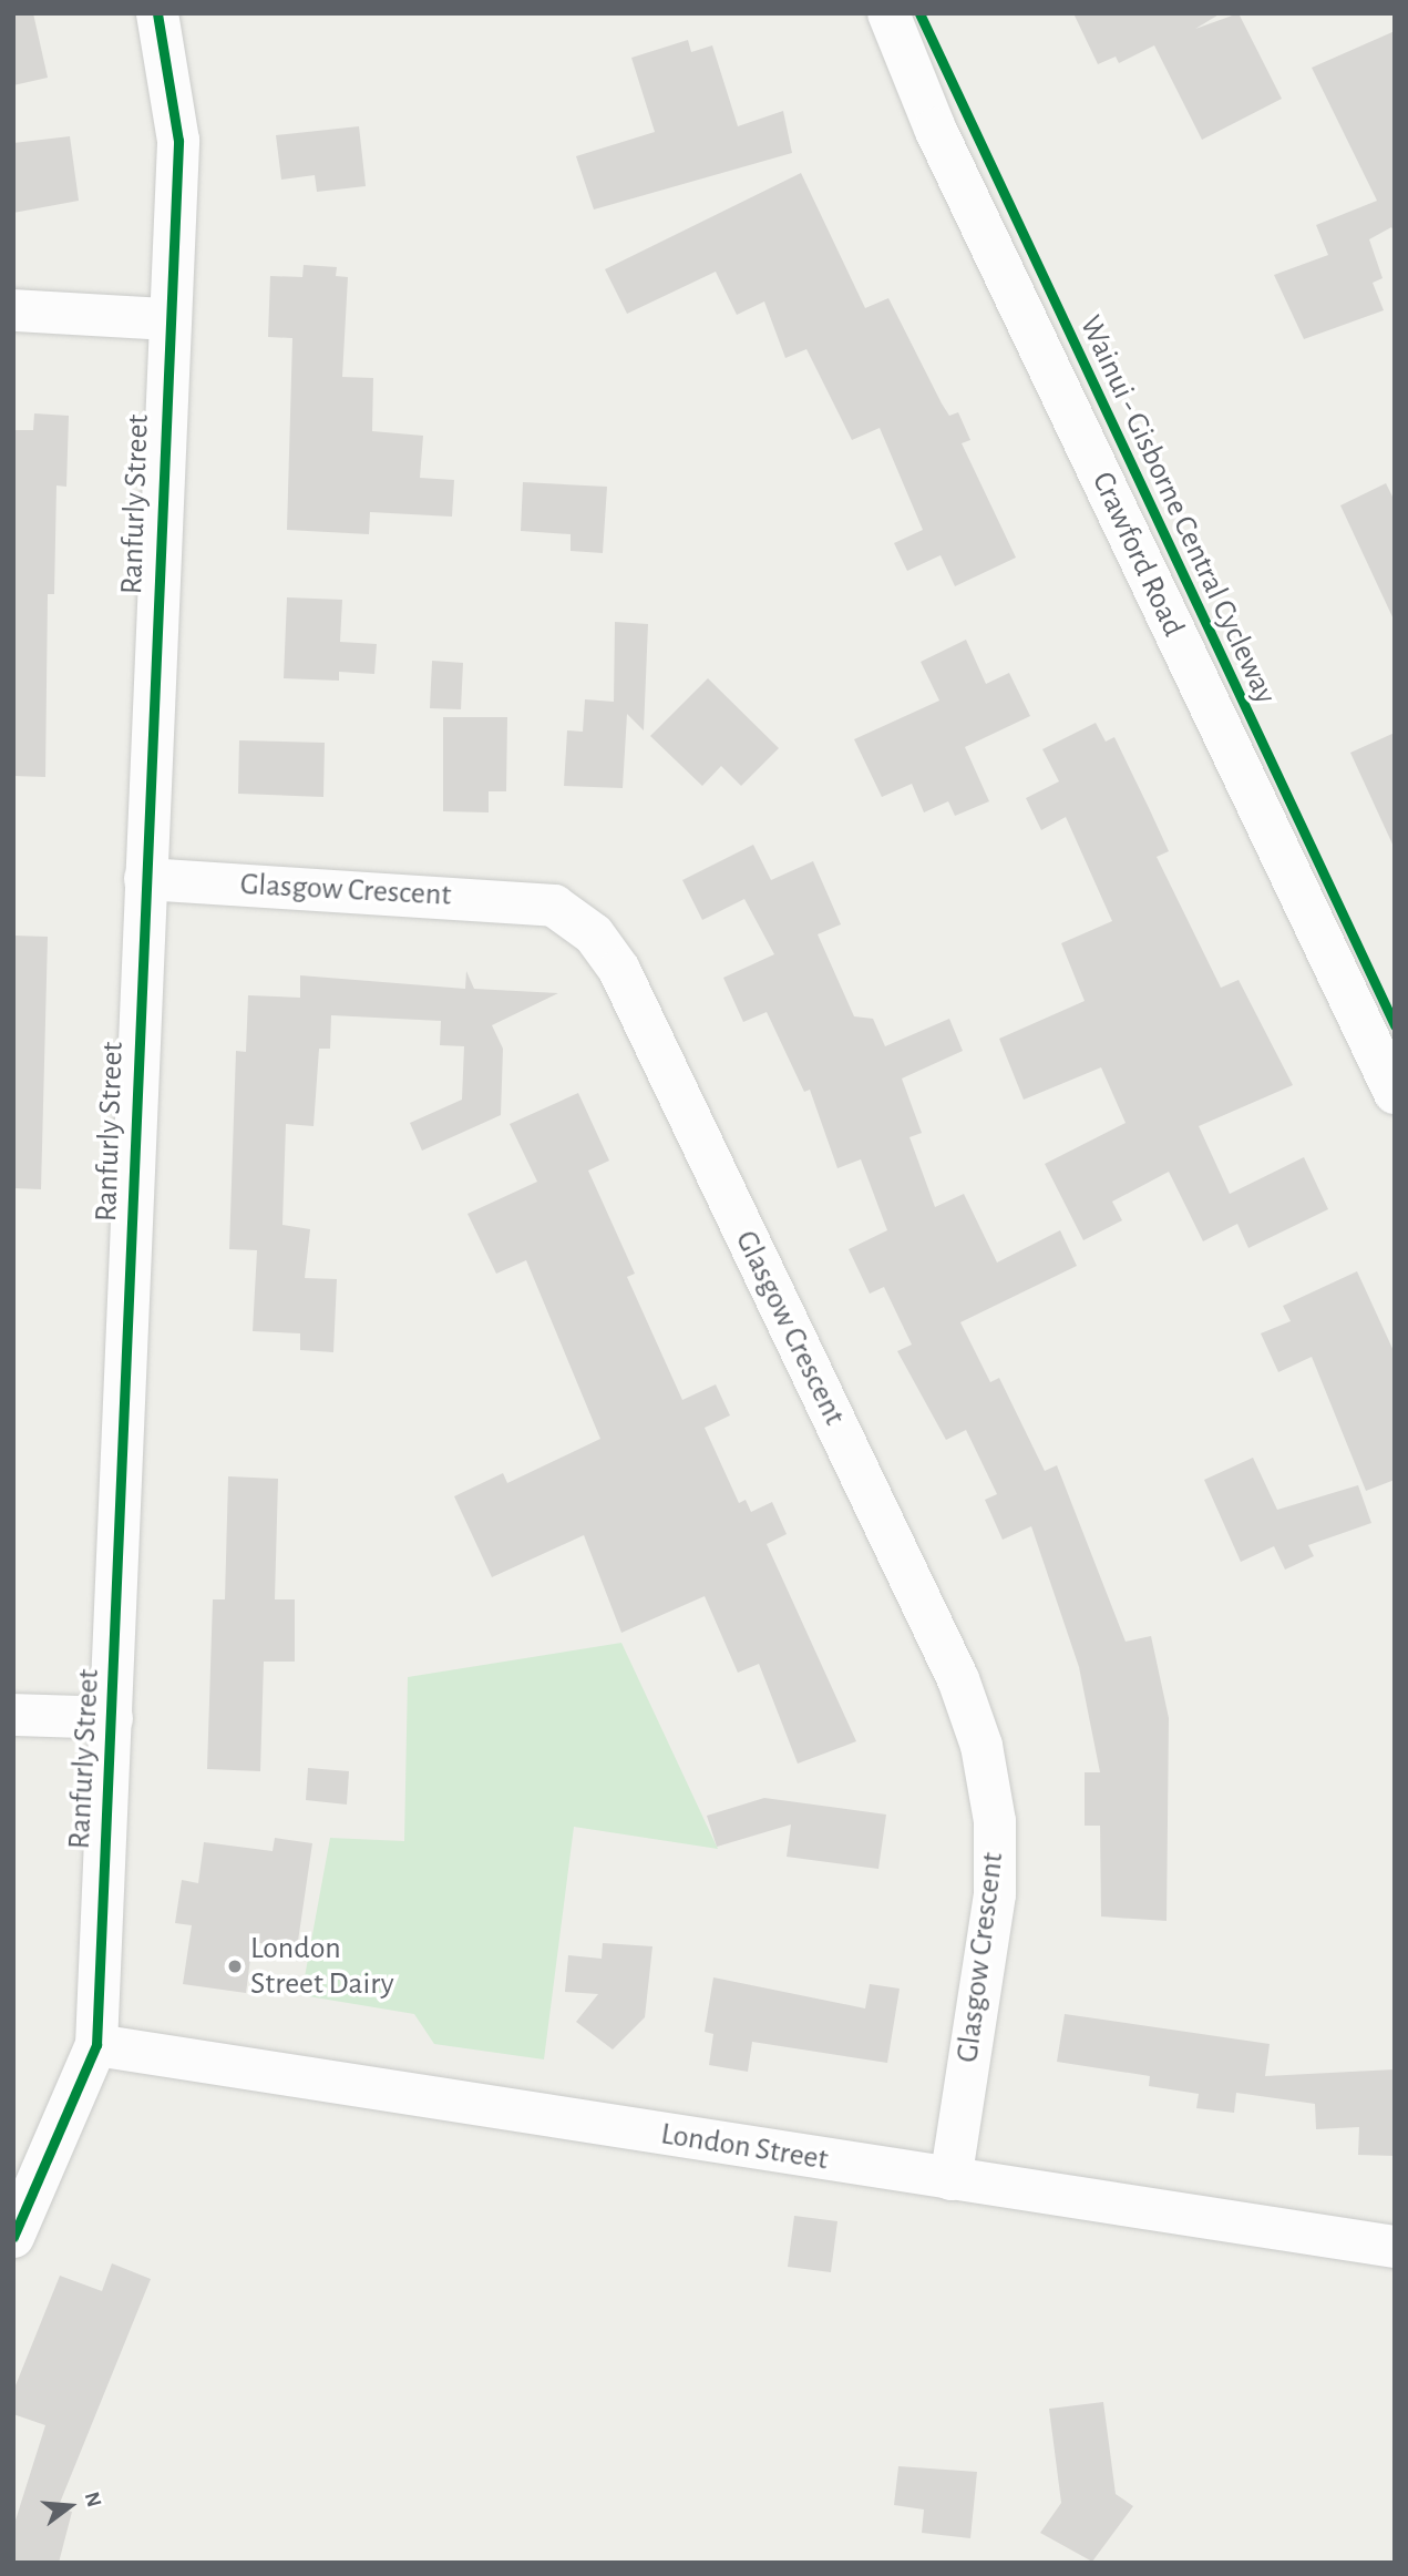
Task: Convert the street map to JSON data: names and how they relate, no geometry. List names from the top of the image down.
{
  "streets": {
    "street": [
      "Ranfurly Street",
      "Crawford Road",
      "Glasgow Crescent",
      "London Street"
    ],
    "cycle path": ["Wainui - Gisborne Central Cycleway"]
  },
  "crossings": [
    ["Ranfurly Street", "Glasgow Crescent"],
    ["Ranfurly Street", "London Street"],
    ["Glasgow Crescent", "London Street"]
  ],
  "places": ["London Street Dairy"],
  "north": "right"
}
